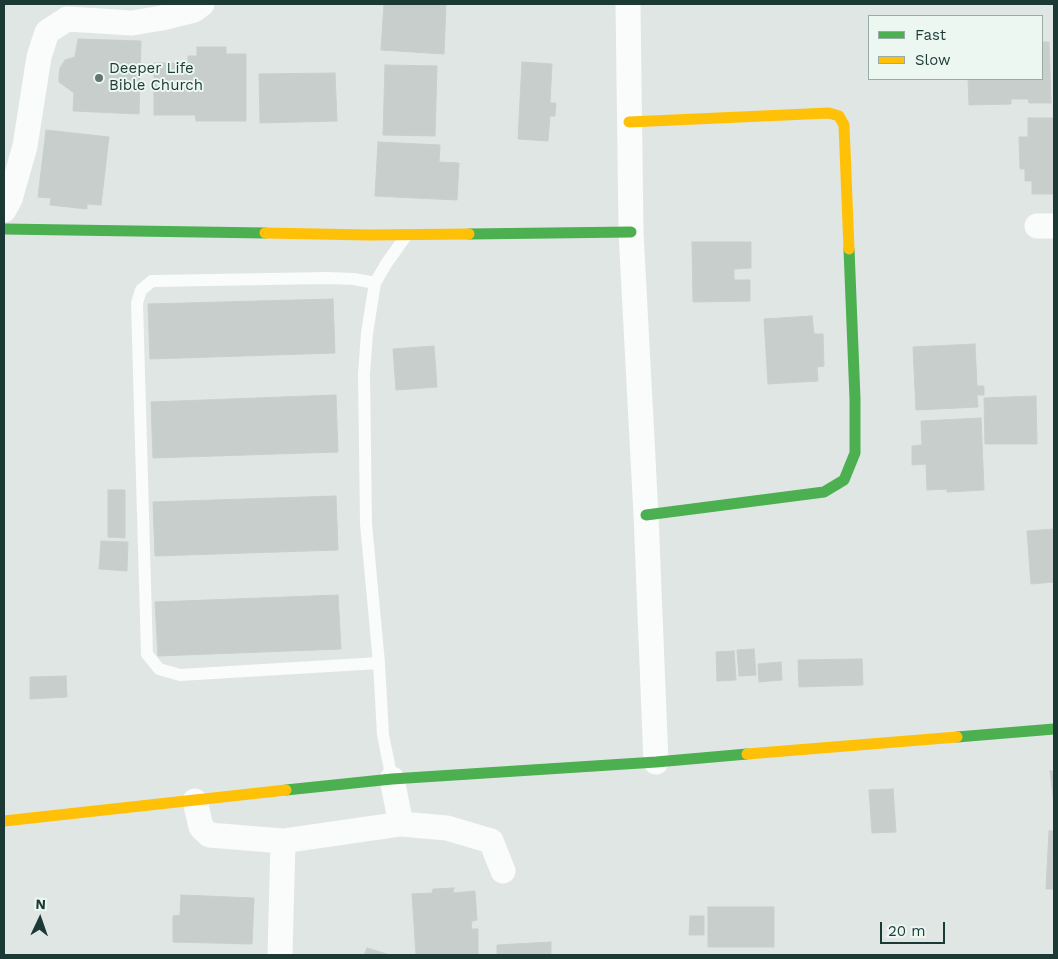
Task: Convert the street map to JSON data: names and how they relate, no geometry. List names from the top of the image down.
{
  "places": ["Deeper Life Bible Church"],
  "legend": ["Fast", "Slow"],
  "scale_bar": "20 m",
  "north": "top"
}
